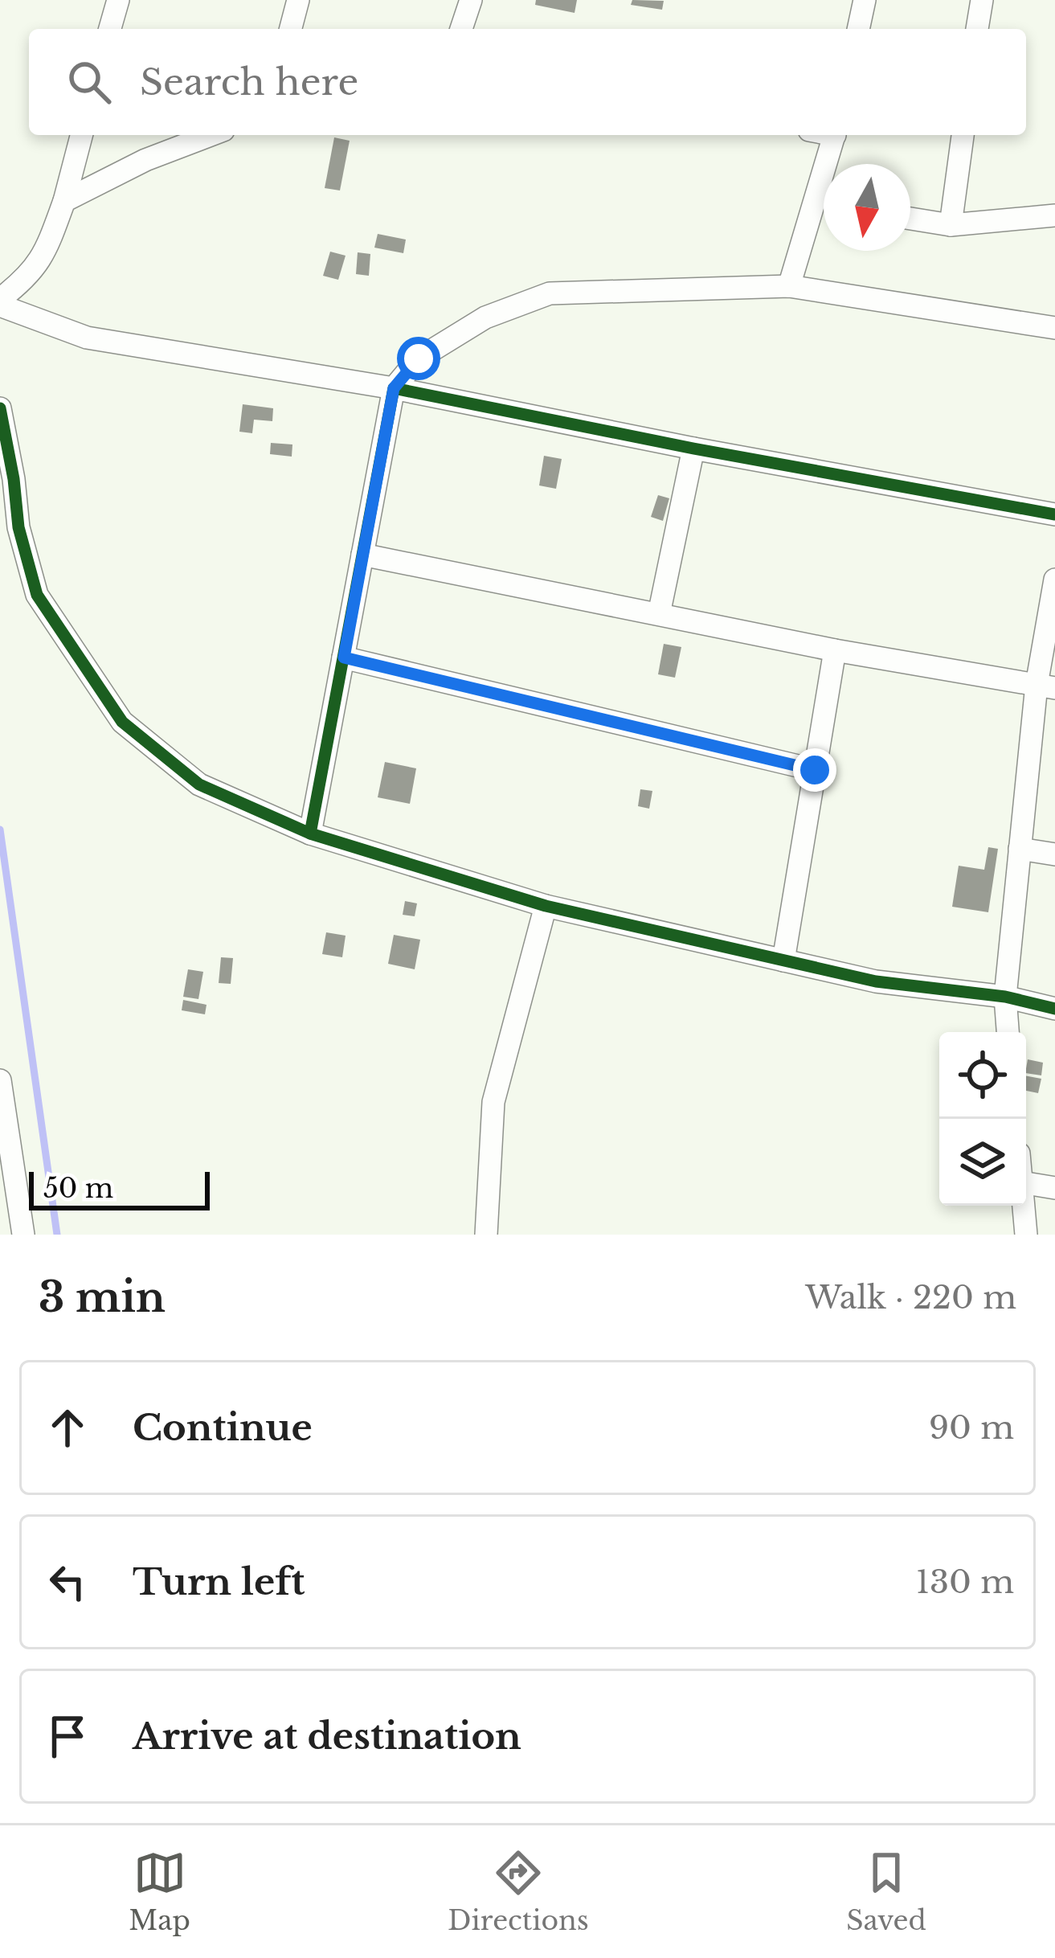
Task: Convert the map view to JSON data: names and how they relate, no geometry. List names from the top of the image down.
{
  "scale_bar": "50 m",
  "north": "bottom",
  "page": {
    "search": "Search here",
    "scale": "50 m",
    "heading": ["3 min", "Walk · 220 m"],
    "list": [
      ["Continue", "90 m"],
      ["Turn left", "130 m"],
      "Arrive at destination"
    ],
    "nav": ["Map", "Directions", "Saved"]
  }
}
